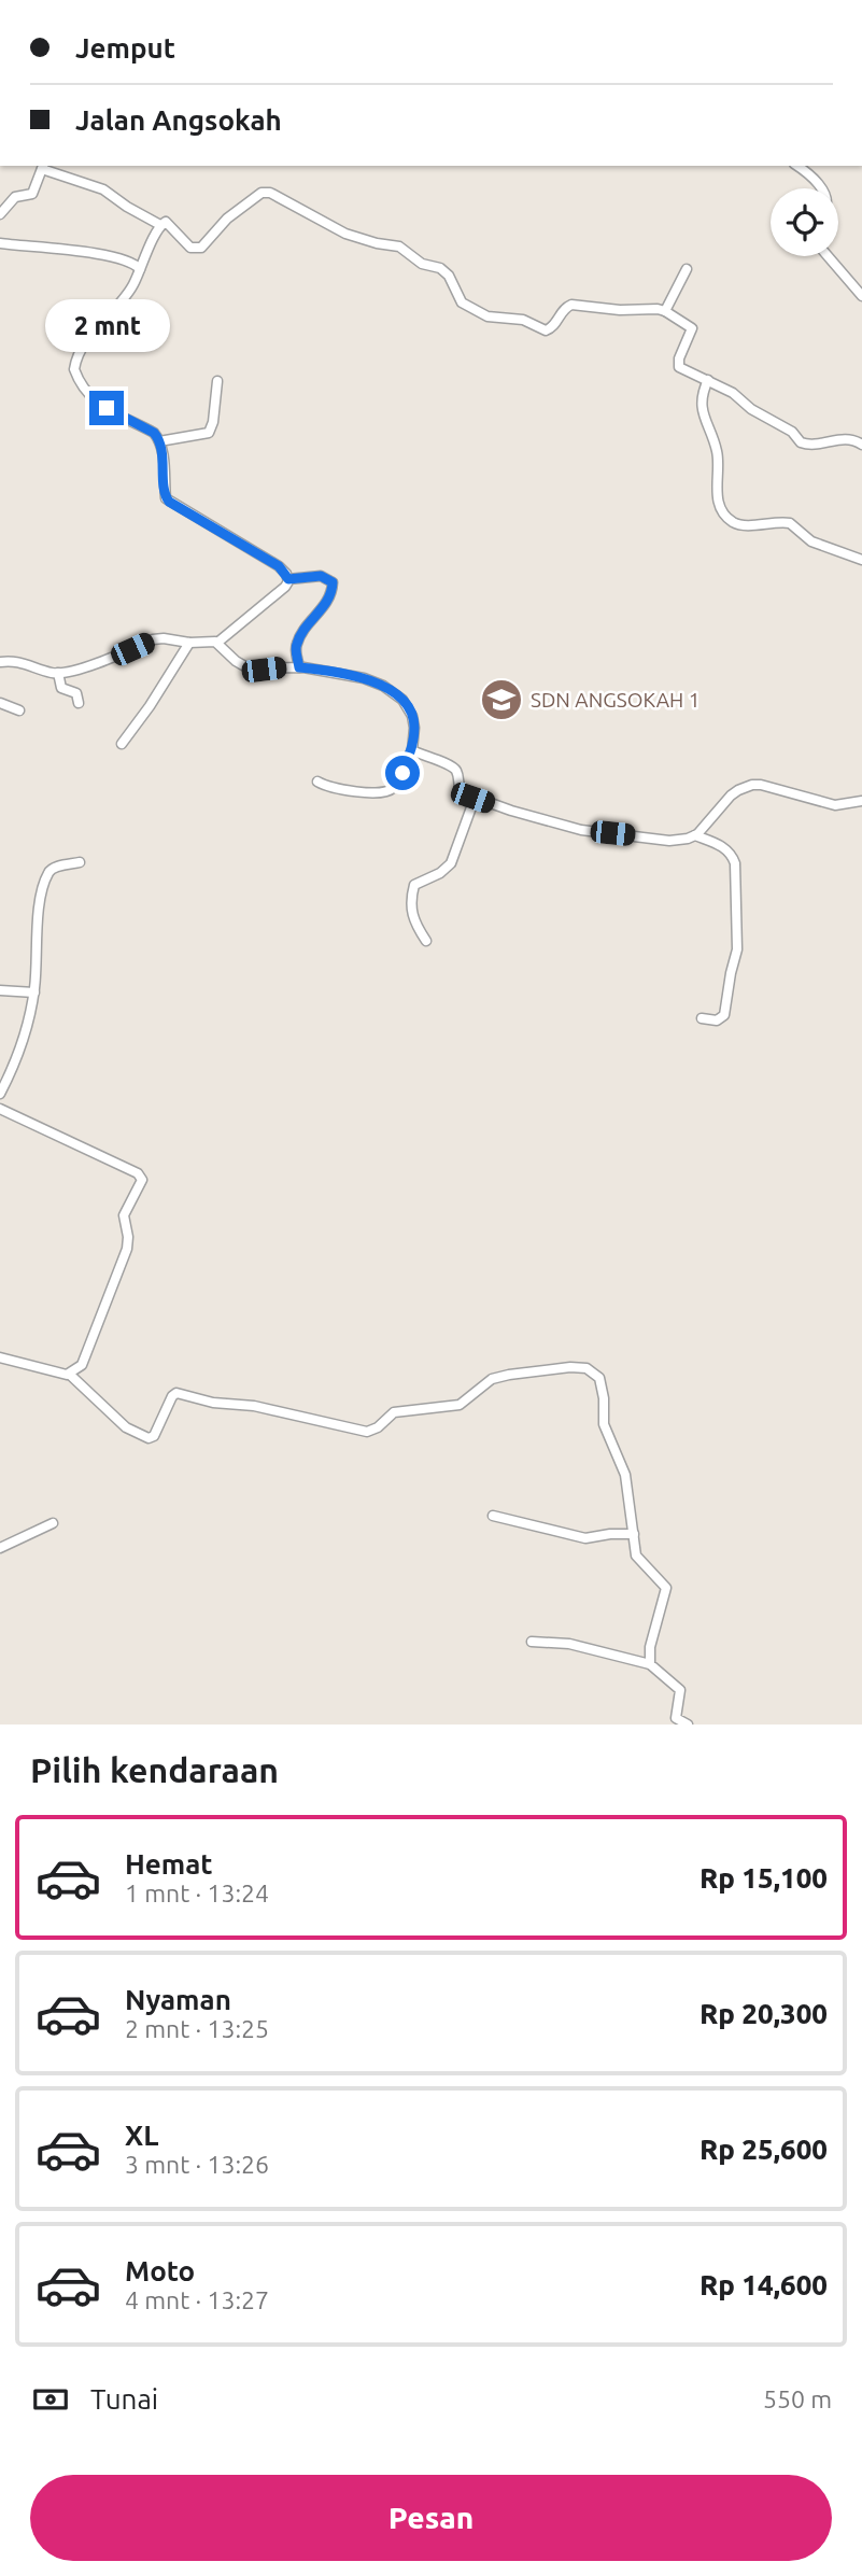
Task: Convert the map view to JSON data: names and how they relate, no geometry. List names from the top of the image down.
{
  "places": {
    "school or university": ["SDN ANGSOKAH 1"]
  },
  "page": {
    "banner": ["Jemput", "Jalan Angsokah"],
    "bubble": "2 mnt",
    "heading": "Pilih kendaraan",
    "list": [
      {
        "name": "Hemat",
        "note": "1 mnt · 13:24",
        "value": "Rp 15,100"
      },
      {
        "name": "Nyaman",
        "note": "2 mnt · 13:25",
        "value": "Rp 20,300"
      },
      {
        "name": "XL",
        "note": "3 mnt · 13:26",
        "value": "Rp 25,600"
      },
      {
        "name": "Moto",
        "note": "4 mnt · 13:27",
        "value": "Rp 14,600"
      }
    ],
    "pay": ["Tunai", "550 m"],
    "buttons": "Pesan"
  }
}
